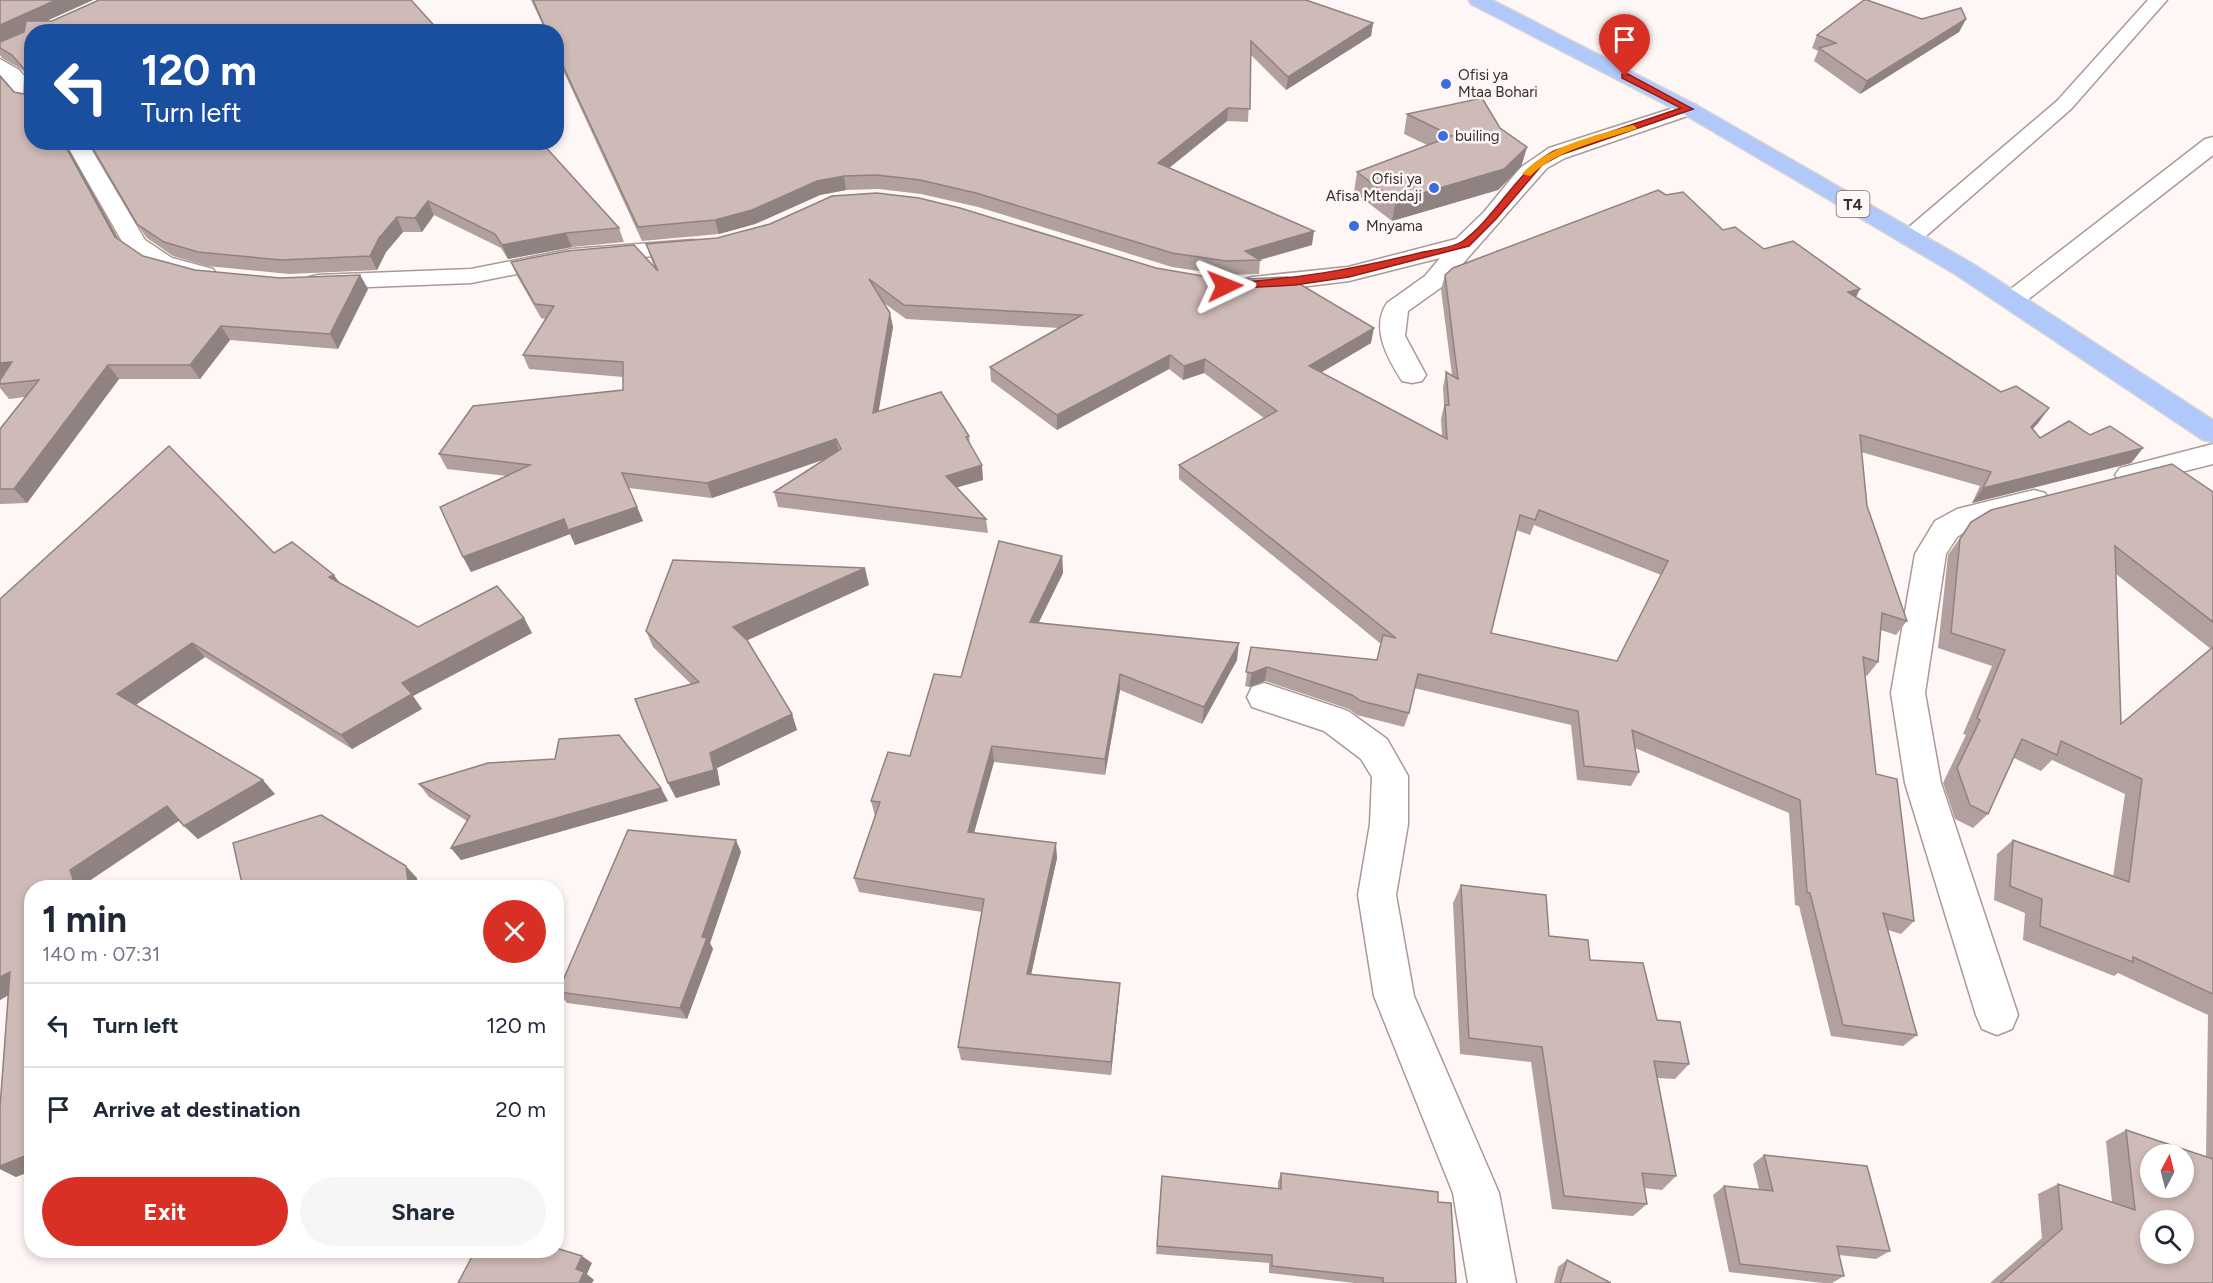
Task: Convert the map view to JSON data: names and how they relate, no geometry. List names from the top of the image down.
{
  "streets": {
    "highway": ["T4"]
  },
  "places": [
    "Ofisi ya Mtaa Bohari",
    "builing",
    "Ofisi ya Afisa Mtendaji",
    "Mnyama"
  ],
  "north": "top",
  "page": {
    "turn": ["120 m", "Turn left"],
    "heading": ["1 min", "140 m · 07:31"],
    "list": [
      {
        "name": "Turn left",
        "value": "120 m"
      },
      {
        "name": "Arrive at destination",
        "value": "20 m"
      }
    ],
    "buttons": ["Exit", "Share"]
  }
}
